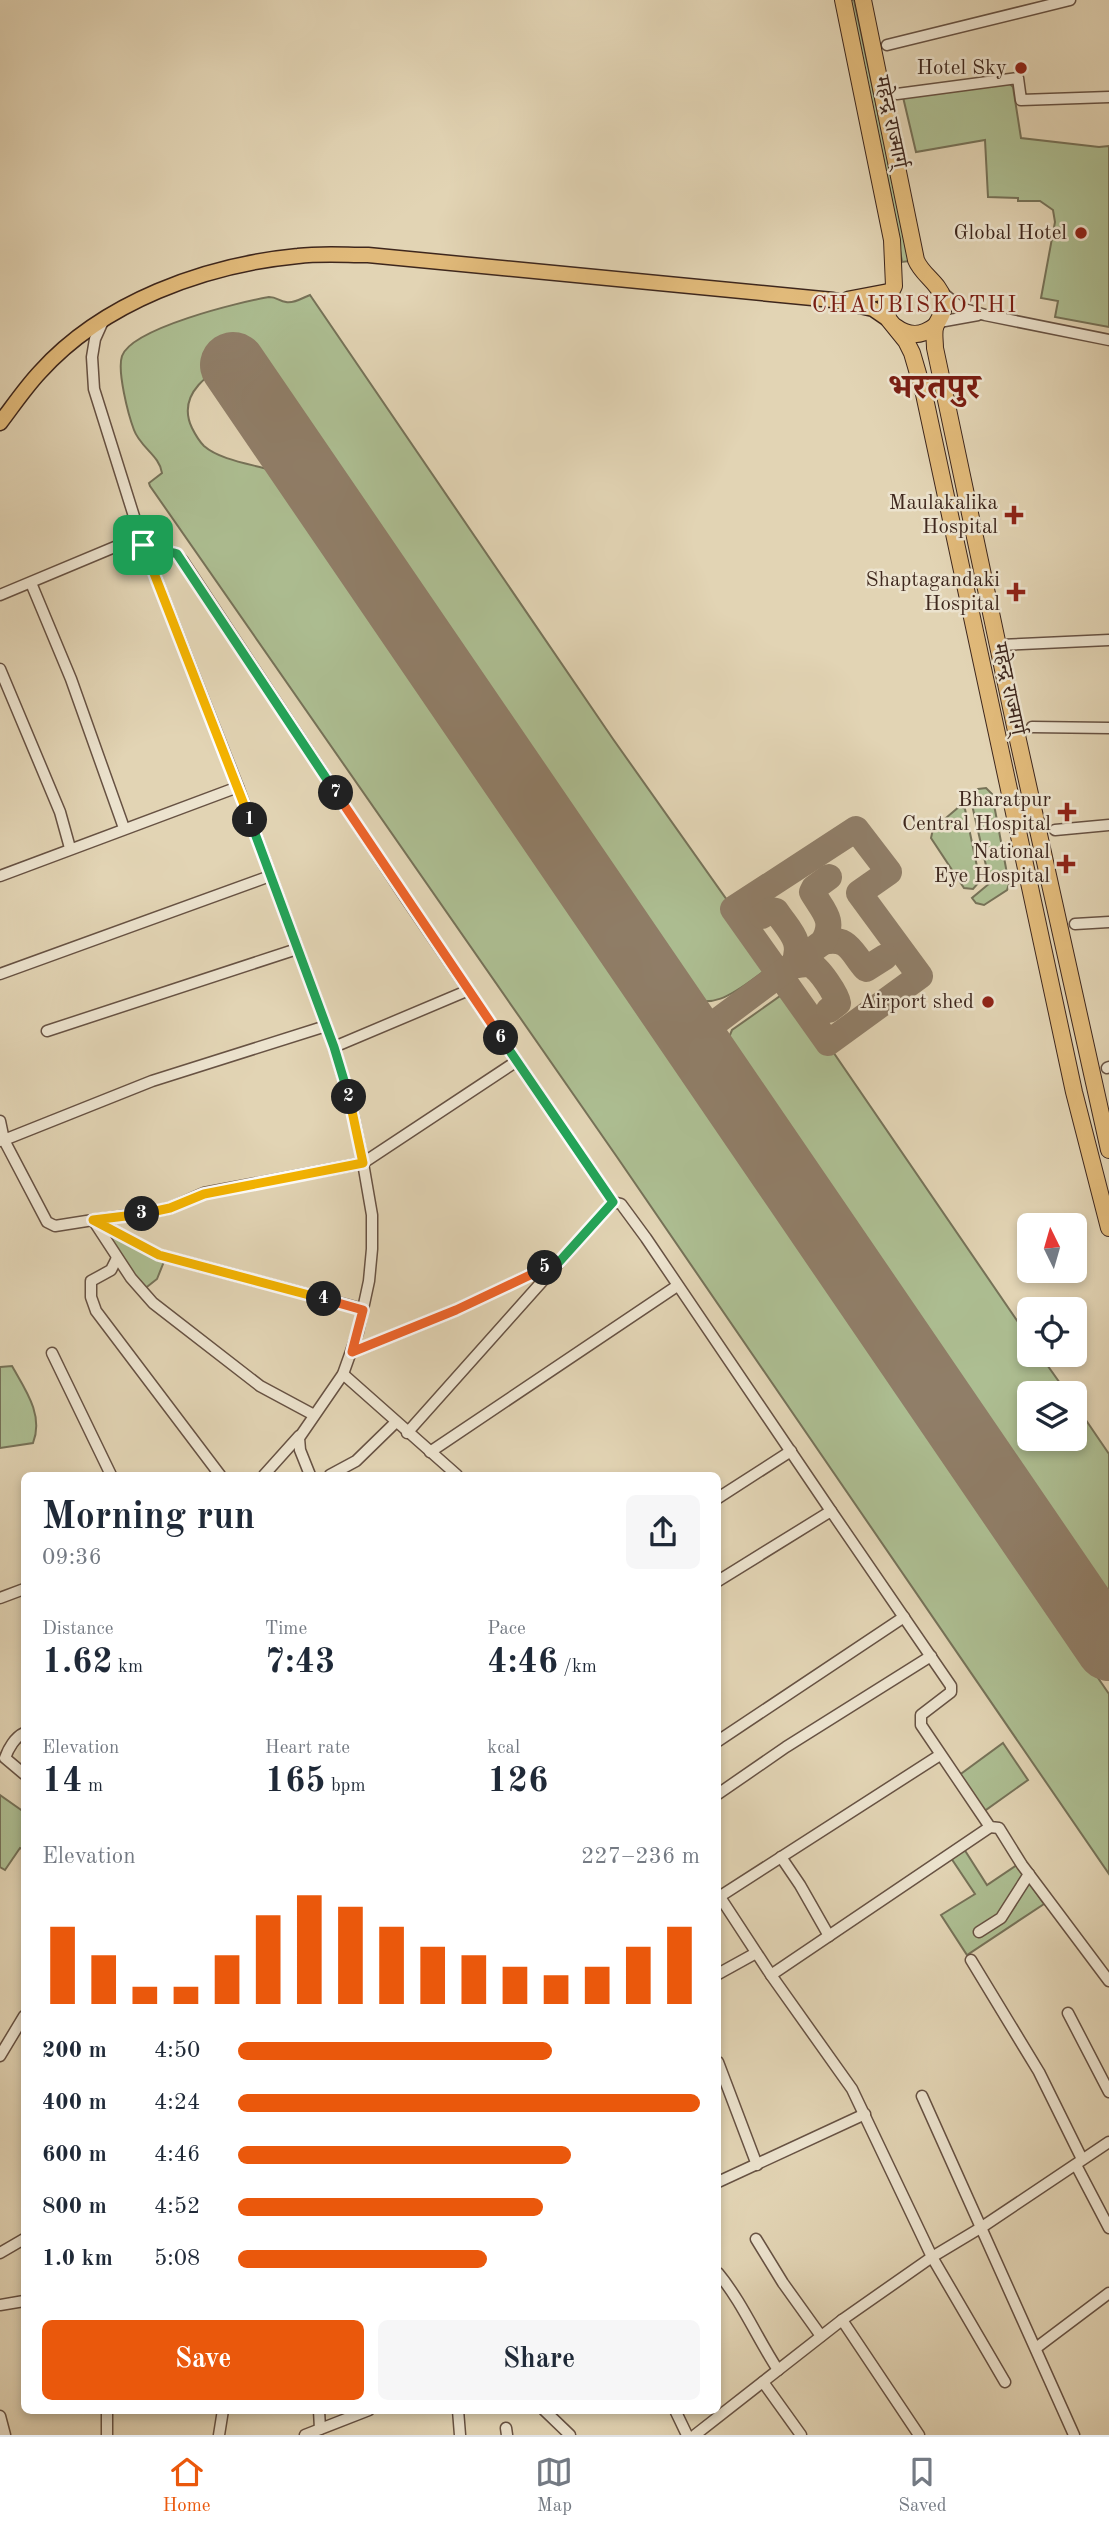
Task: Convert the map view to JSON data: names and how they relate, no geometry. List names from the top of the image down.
{
  "streets": {
    "highway": ["महेन्द्र राज्मार्ग्"]
  },
  "districts": ["CHAUBISKOTHI", "भरतपुर"],
  "places": {
    "other": ["Hotel Sky", "Global Hotel", "Airport shed"],
    "health": [
      "Maulakalika Hospital",
      "Shaptagandaki Hospital",
      "Bharatpur Central Hospital",
      "National Eye Hospital"
    ]
  },
  "north": "top",
  "page": {
    "pins": [
      "7",
      "1",
      "6",
      "2",
      "3",
      "5",
      "4"
    ],
    "heading": ["Morning run", "09:36"],
    "stats": [
      ["Distance", "1.62 km"],
      ["Time", "7:43"],
      ["Pace", "4:46 /km"],
      ["Elevation", "14 m"],
      ["Heart rate", "165 bpm"],
      ["kcal", "126"]
    ],
    "chart": ["Elevation", "227–236 m"],
    "list": [
      {
        "name": "200 m",
        "note": "4:50"
      },
      {
        "name": "400 m",
        "note": "4:24"
      },
      {
        "name": "600 m",
        "note": "4:46"
      },
      {
        "name": "800 m",
        "note": "4:52"
      },
      {
        "name": "1.0 km",
        "note": "5:08"
      }
    ],
    "buttons": ["Save", "Share"],
    "tabs": ["Home", "Map", "Saved"]
  }
}
